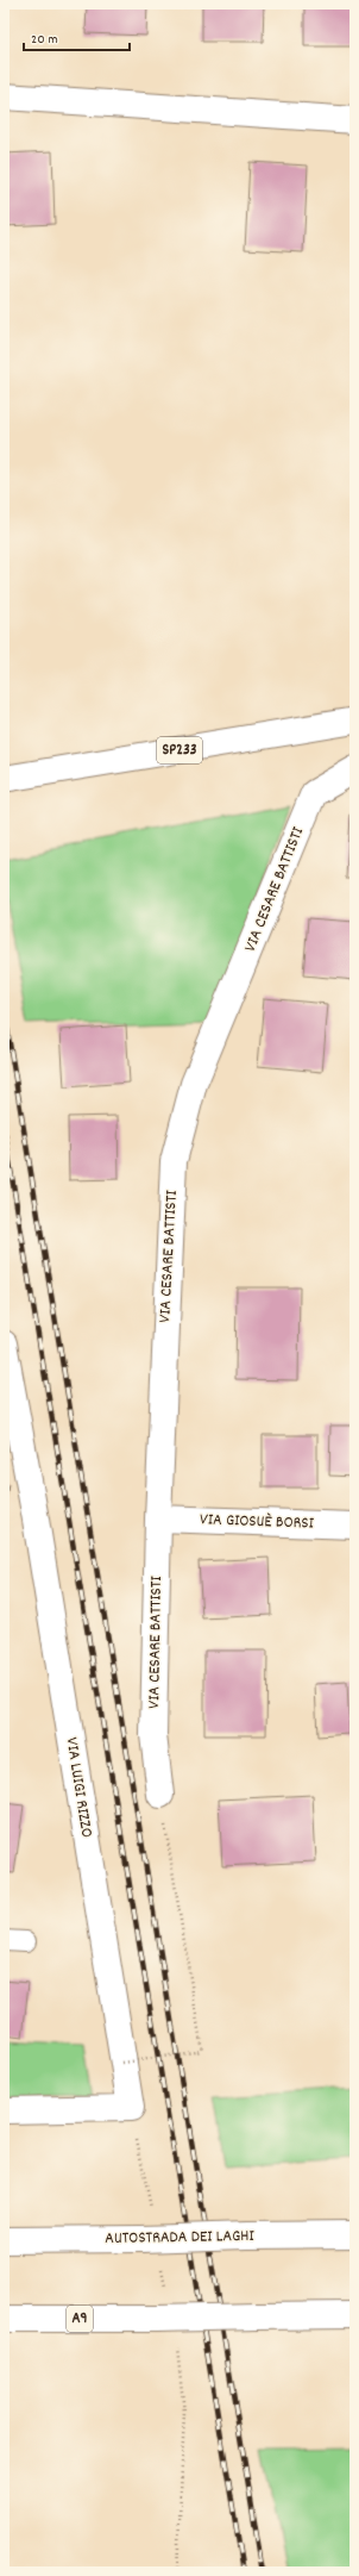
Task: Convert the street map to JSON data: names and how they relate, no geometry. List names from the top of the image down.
{
  "streets": {
    "main road": [
      "SP233",
      "VIA CESARE BATTISTI",
      "VIA GIOSUÈ BORSI",
      "VIA LUIGI RIZZO",
      "AUTOSTRADA DEI LAGHI",
      "A9"
    ]
  },
  "crossings": [
    ["VIA CESARE BATTISTI", "VIA GIOSUÈ BORSI"]
  ],
  "scale_bar": "20 m"
}
